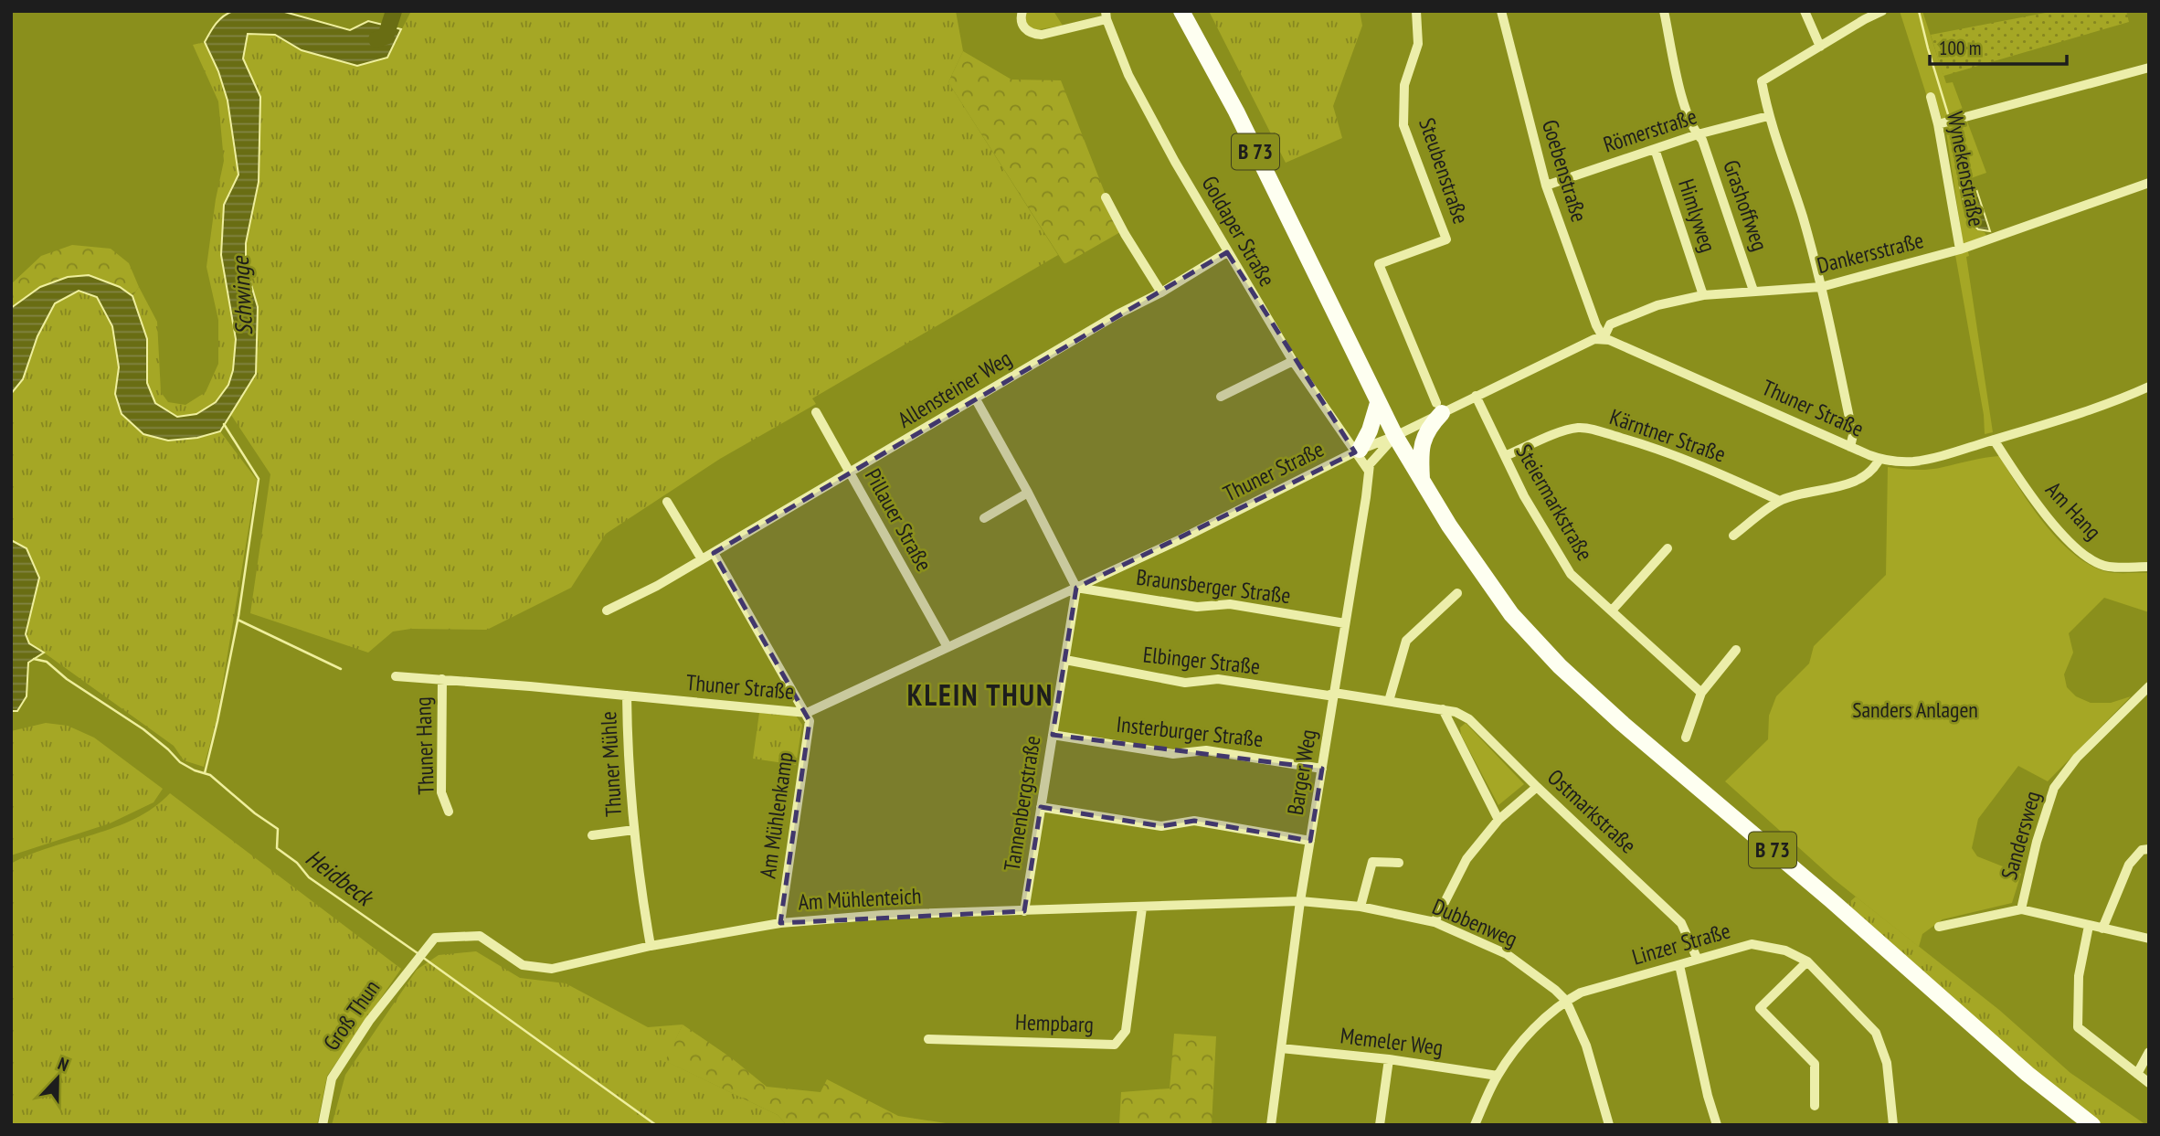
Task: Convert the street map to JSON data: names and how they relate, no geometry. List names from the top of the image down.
{
  "streets": {
    "main road": ["B 73"],
    "street": [
      "Römerstraße",
      "Wynekenstraße",
      "Steubenstraße",
      "Goebenstraße",
      "Grashoffweg",
      "Himlyweg",
      "Goldaper Straße",
      "Dankersstraße",
      "Allensteiner Weg",
      "Thuner Straße",
      "Kärntner Straße",
      "Steiermarkstraße",
      "Am Hang",
      "Pillauer Straße",
      "Braunsberger Straße",
      "Elbinger Straße",
      "Insterburger Straße",
      "Thuner Hang",
      "Thuner Mühle",
      "Barger Weg",
      "Tannenbergstraße",
      "Ostmarkstraße",
      "Am Mühlenkamp",
      "Sandersweg",
      "Am Mühlenteich",
      "Dubbenweg",
      "Linzer Straße",
      "Groß Thun",
      "Hempbarg",
      "Memeler Weg"
    ]
  },
  "crossings": [
    ["Römerstraße", "Goebenstraße"],
    ["Römerstraße", "Grashoffweg"],
    ["Römerstraße", "Himlyweg"],
    ["B 73", "Thuner Straße"],
    ["Wynekenstraße", "Dankersstraße"],
    ["Steubenstraße", "Thuner Straße"],
    ["Goebenstraße", "Dankersstraße"],
    ["Goebenstraße", "Thuner Straße"],
    ["Grashoffweg", "Dankersstraße"],
    ["Himlyweg", "Dankersstraße"],
    ["Goldaper Straße", "Allensteiner Weg"],
    ["Goldaper Straße", "Thuner Straße"],
    ["Goldaper Straße", "Barger Weg"],
    ["Dankersstraße", "Thuner Straße"],
    ["Allensteiner Weg", "Pillauer Straße"],
    ["Thuner Straße", "Steiermarkstraße"],
    ["Thuner Straße", "Am Hang"],
    ["Thuner Straße", "Pillauer Straße"],
    ["Thuner Straße", "Braunsberger Straße"],
    ["Thuner Straße", "Thuner Hang"],
    ["Thuner Straße", "Thuner Mühle"],
    ["Thuner Straße", "Tannenbergstraße"],
    ["Thuner Straße", "Am Mühlenkamp"],
    ["Kärntner Straße", "Steiermarkstraße"],
    ["Braunsberger Straße", "Barger Weg"],
    ["Braunsberger Straße", "Tannenbergstraße"],
    ["Elbinger Straße", "Barger Weg"],
    ["Elbinger Straße", "Tannenbergstraße"],
    ["Elbinger Straße", "Ostmarkstraße"],
    ["Insterburger Straße", "Barger Weg"],
    ["Insterburger Straße", "Tannenbergstraße"],
    ["Thuner Mühle", "Am Mühlenteich"],
    ["Barger Weg", "Ostmarkstraße"],
    ["Barger Weg", "Am Mühlenteich"],
    ["Barger Weg", "Dubbenweg"],
    ["Barger Weg", "Memeler Weg"],
    ["Tannenbergstraße", "Am Mühlenteich"],
    ["Ostmarkstraße", "Linzer Straße"],
    ["Am Mühlenkamp", "Am Mühlenteich"],
    ["Am Mühlenteich", "Dubbenweg"],
    ["Am Mühlenteich", "Groß Thun"],
    ["Am Mühlenteich", "Hempbarg"],
    ["Dubbenweg", "Linzer Straße"],
    ["Linzer Straße", "Memeler Weg"]
  ],
  "districts": ["KLEIN THUN"],
  "water": ["Schwinge", "Heidbeck"],
  "parks": ["Sanders Anlagen"],
  "scale_bar": "100 m",
  "north": "top"
}
